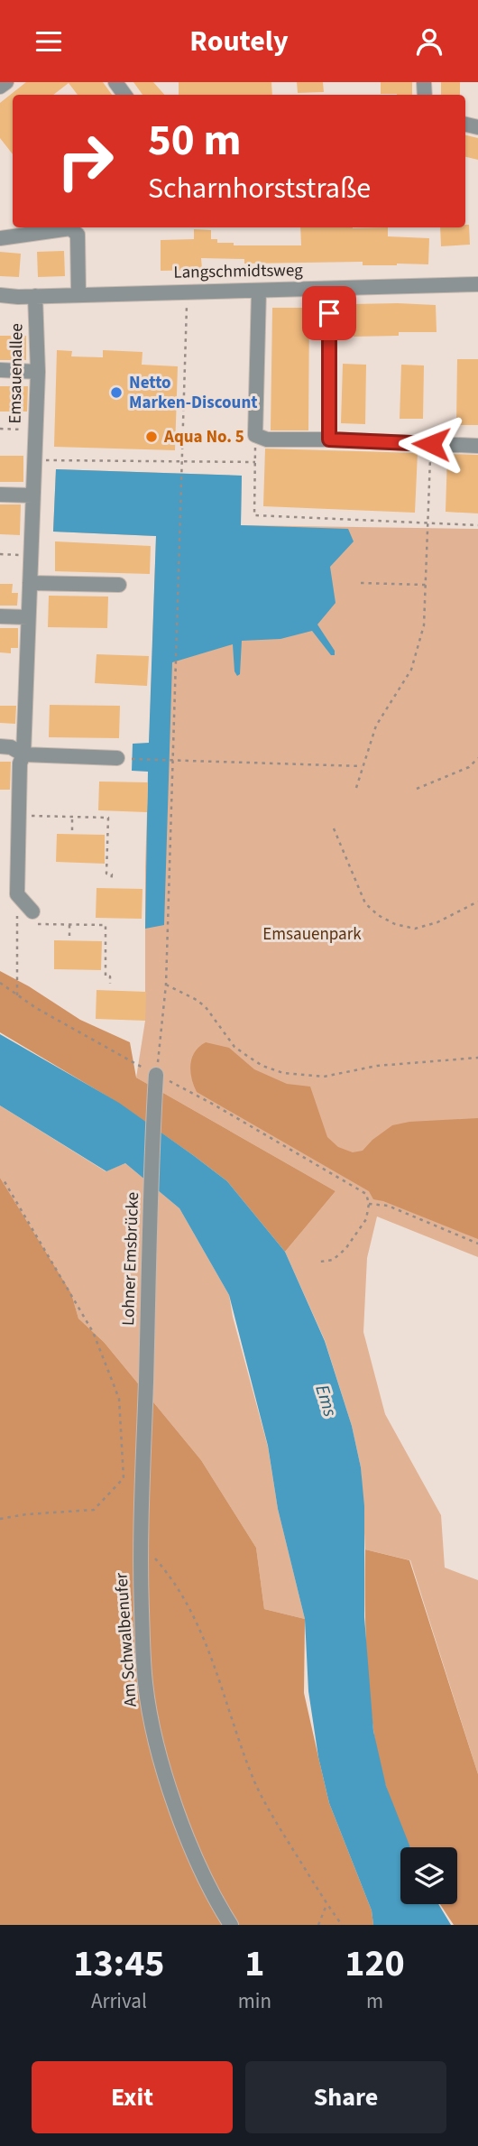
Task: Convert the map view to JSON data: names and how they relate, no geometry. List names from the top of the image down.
{
  "streets": {
    "street": [
      "Langschmidtsweg",
      "Emsauenallee",
      "Lohner Emsbrücke",
      "Am Schwalbenufer"
    ]
  },
  "crossings": [
    ["Langschmidtsweg", "Emsauenallee"],
    ["Lohner Emsbrücke", "Am Schwalbenufer"]
  ],
  "water": ["Ems"],
  "parks": ["Emsauenpark"],
  "places": ["Netto Marken-Discount", "Aqua No. 5"],
  "page": {
    "header": "Routely",
    "turn": ["50 m", "Scharnhorststraße"],
    "eta": [
      "13:45",
      "Arrival",
      "1",
      "min",
      "120",
      "m"
    ],
    "buttons": ["Exit", "Share"]
  }
}
